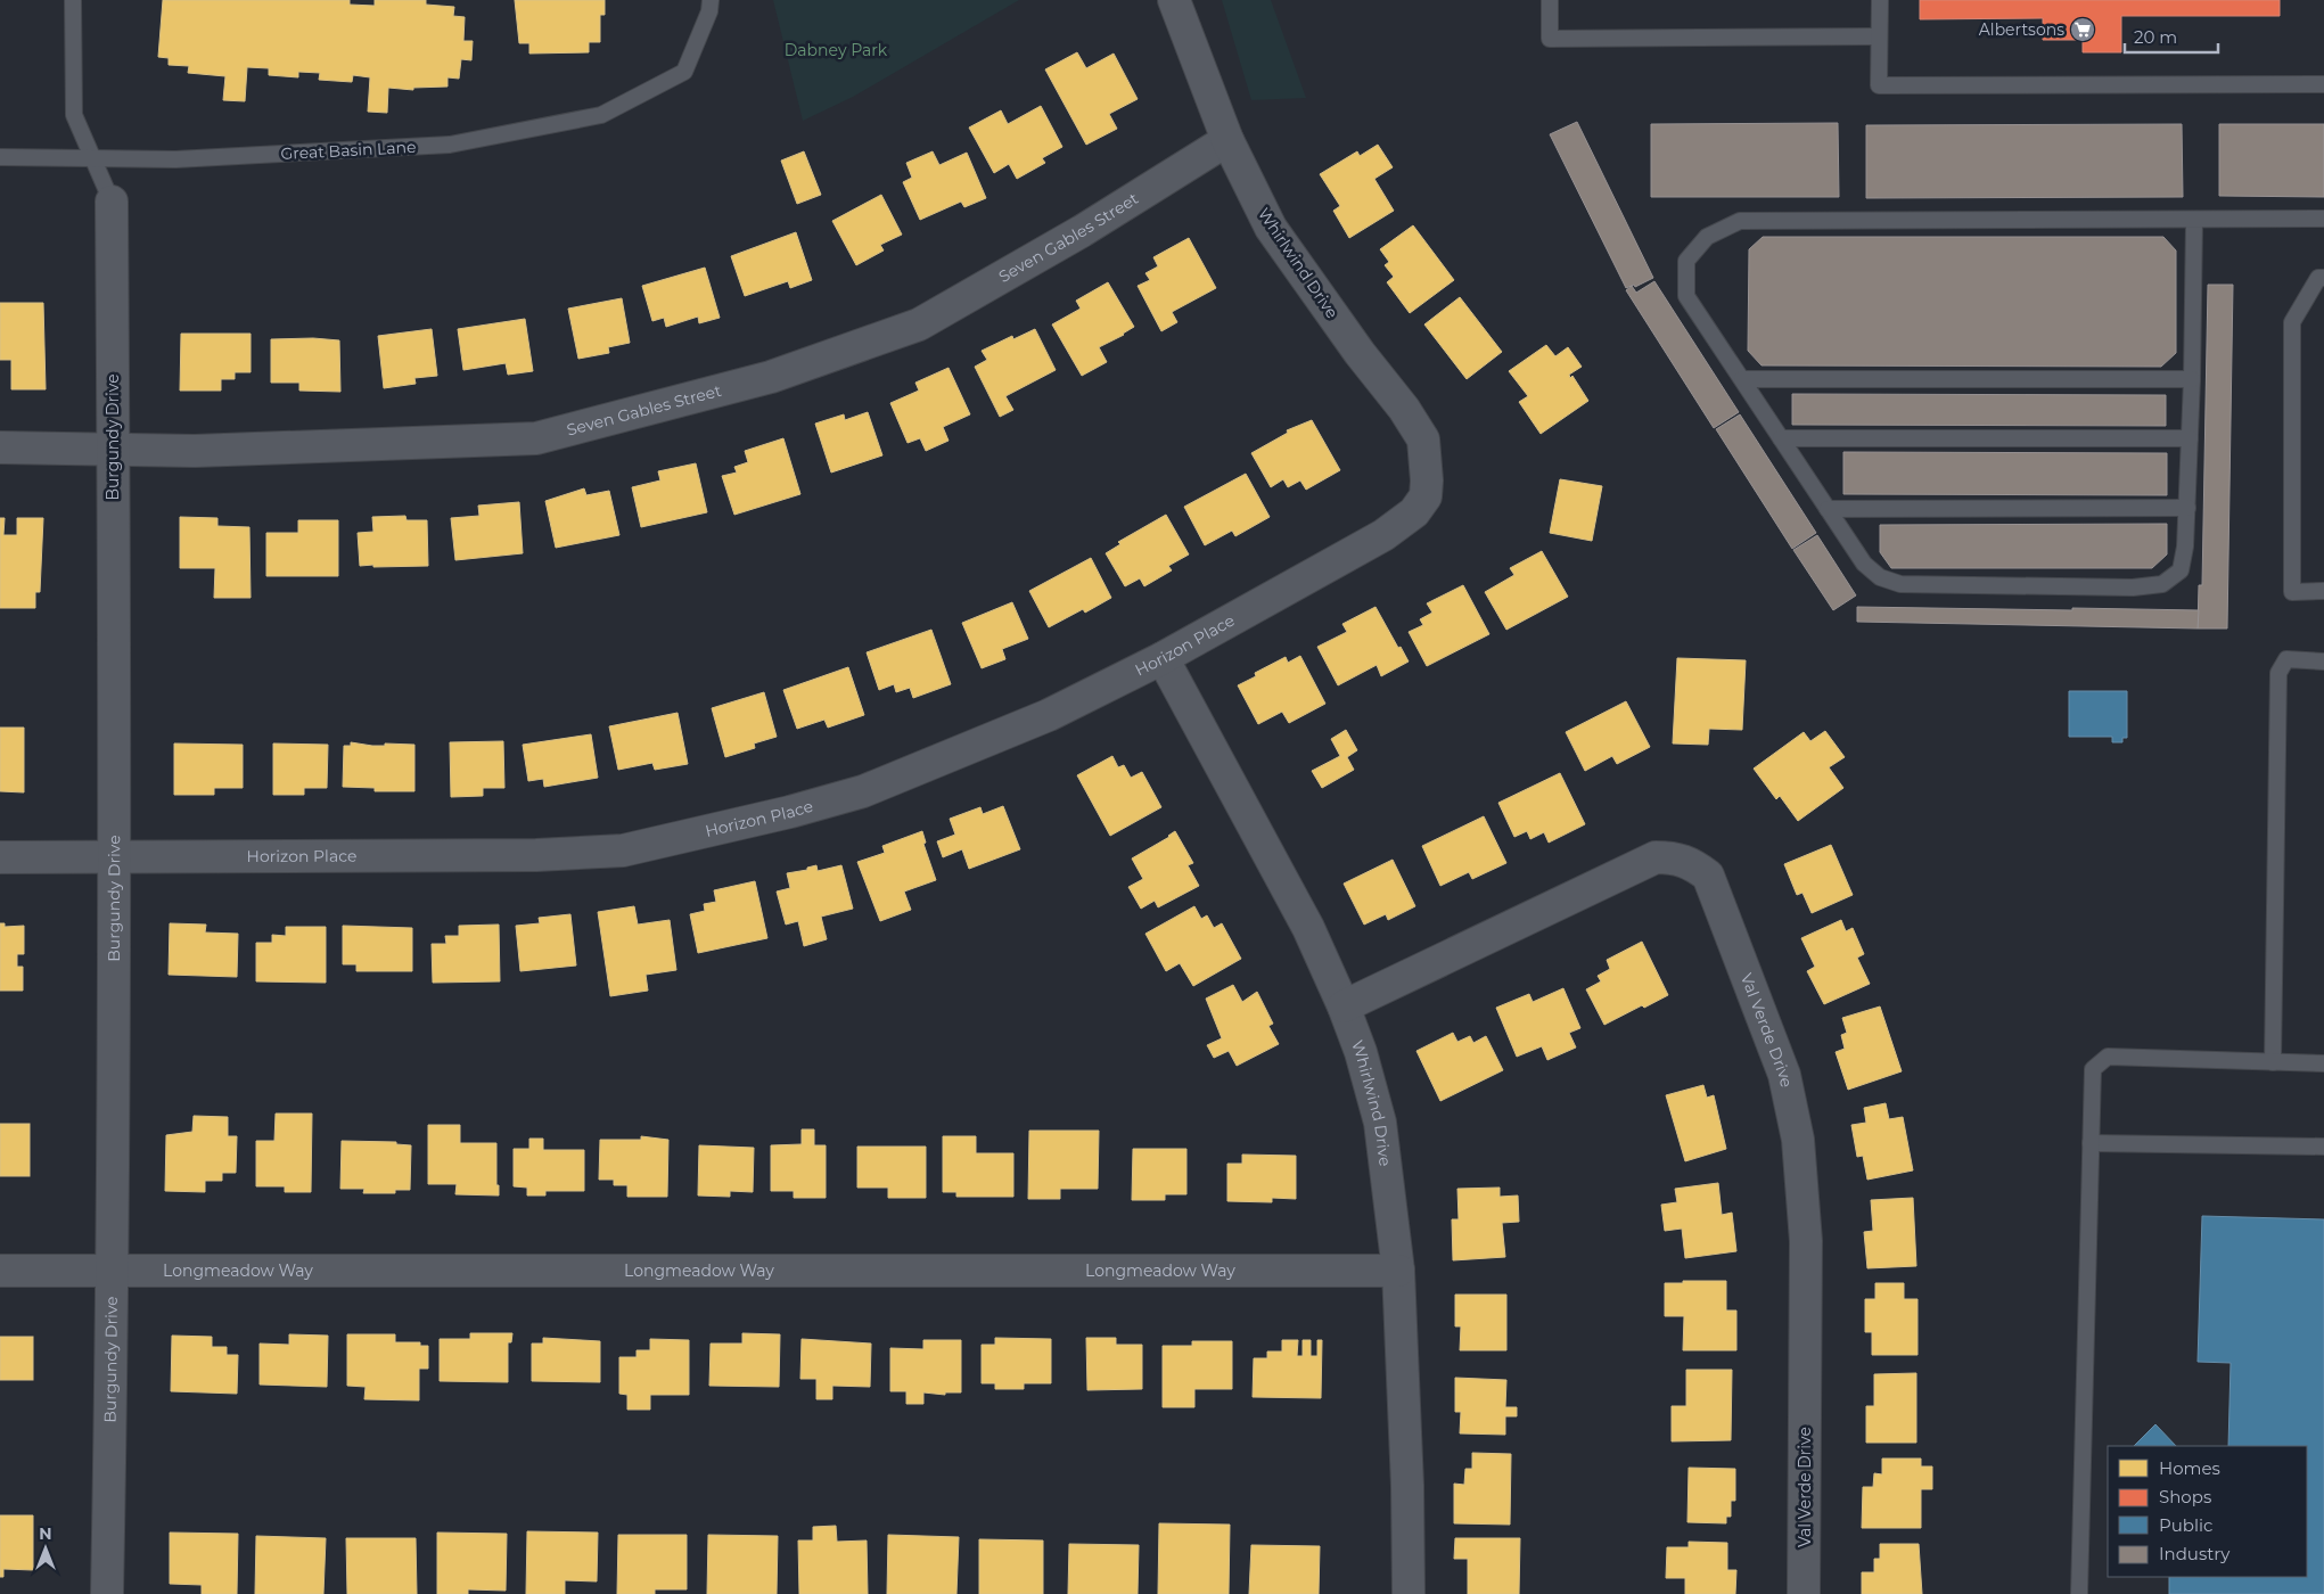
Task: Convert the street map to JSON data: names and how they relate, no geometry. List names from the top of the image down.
{
  "streets": {
    "street": [
      "Seven Gables Street",
      "Whirlwind Drive",
      "Burgundy Drive",
      "Horizon Place",
      "Val Verde Drive",
      "Longmeadow Way"
    ],
    "lane": ["Great Basin Lane"]
  },
  "crossings": [
    ["Seven Gables Street", "Whirlwind Drive"],
    ["Seven Gables Street", "Burgundy Drive"],
    ["Whirlwind Drive", "Horizon Place"],
    ["Whirlwind Drive", "Val Verde Drive"],
    ["Whirlwind Drive", "Longmeadow Way"],
    ["Burgundy Drive", "Horizon Place"],
    ["Burgundy Drive", "Longmeadow Way"]
  ],
  "parks": ["Dabney Park"],
  "places": {
    "supermarket": ["Albertsons"]
  },
  "legend": [
    "Homes",
    "Shops",
    "Public",
    "Industry"
  ],
  "scale_bar": "20 m",
  "north": "top"
}
